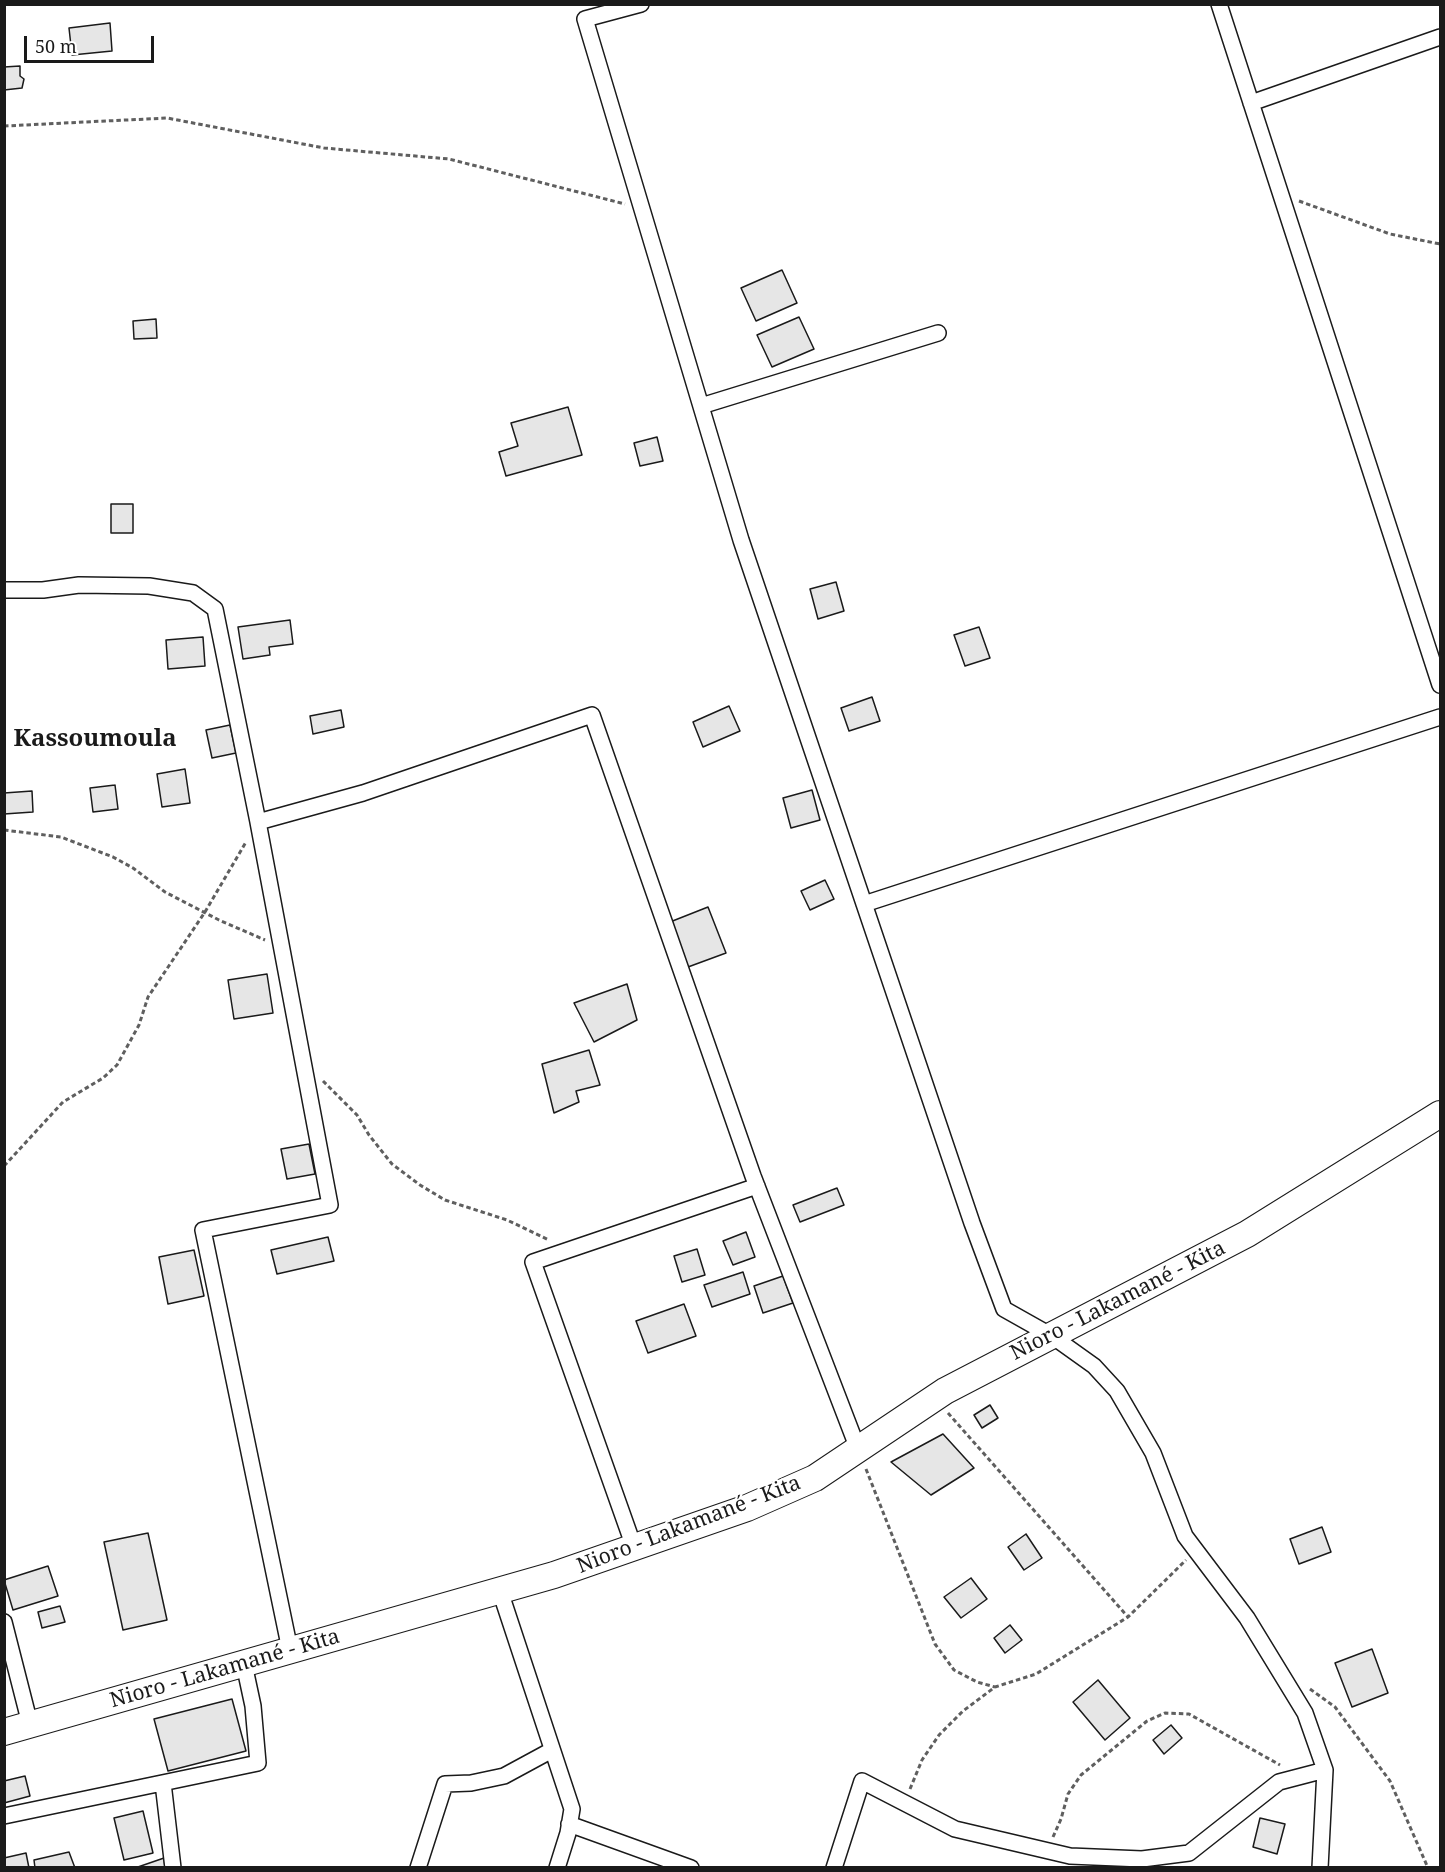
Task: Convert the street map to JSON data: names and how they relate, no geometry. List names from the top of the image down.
{
  "streets": {
    "main road": ["Nioro - Lakamané - Kita"]
  },
  "districts": ["Kassoumoula"],
  "scale_bar": "50 m"
}
